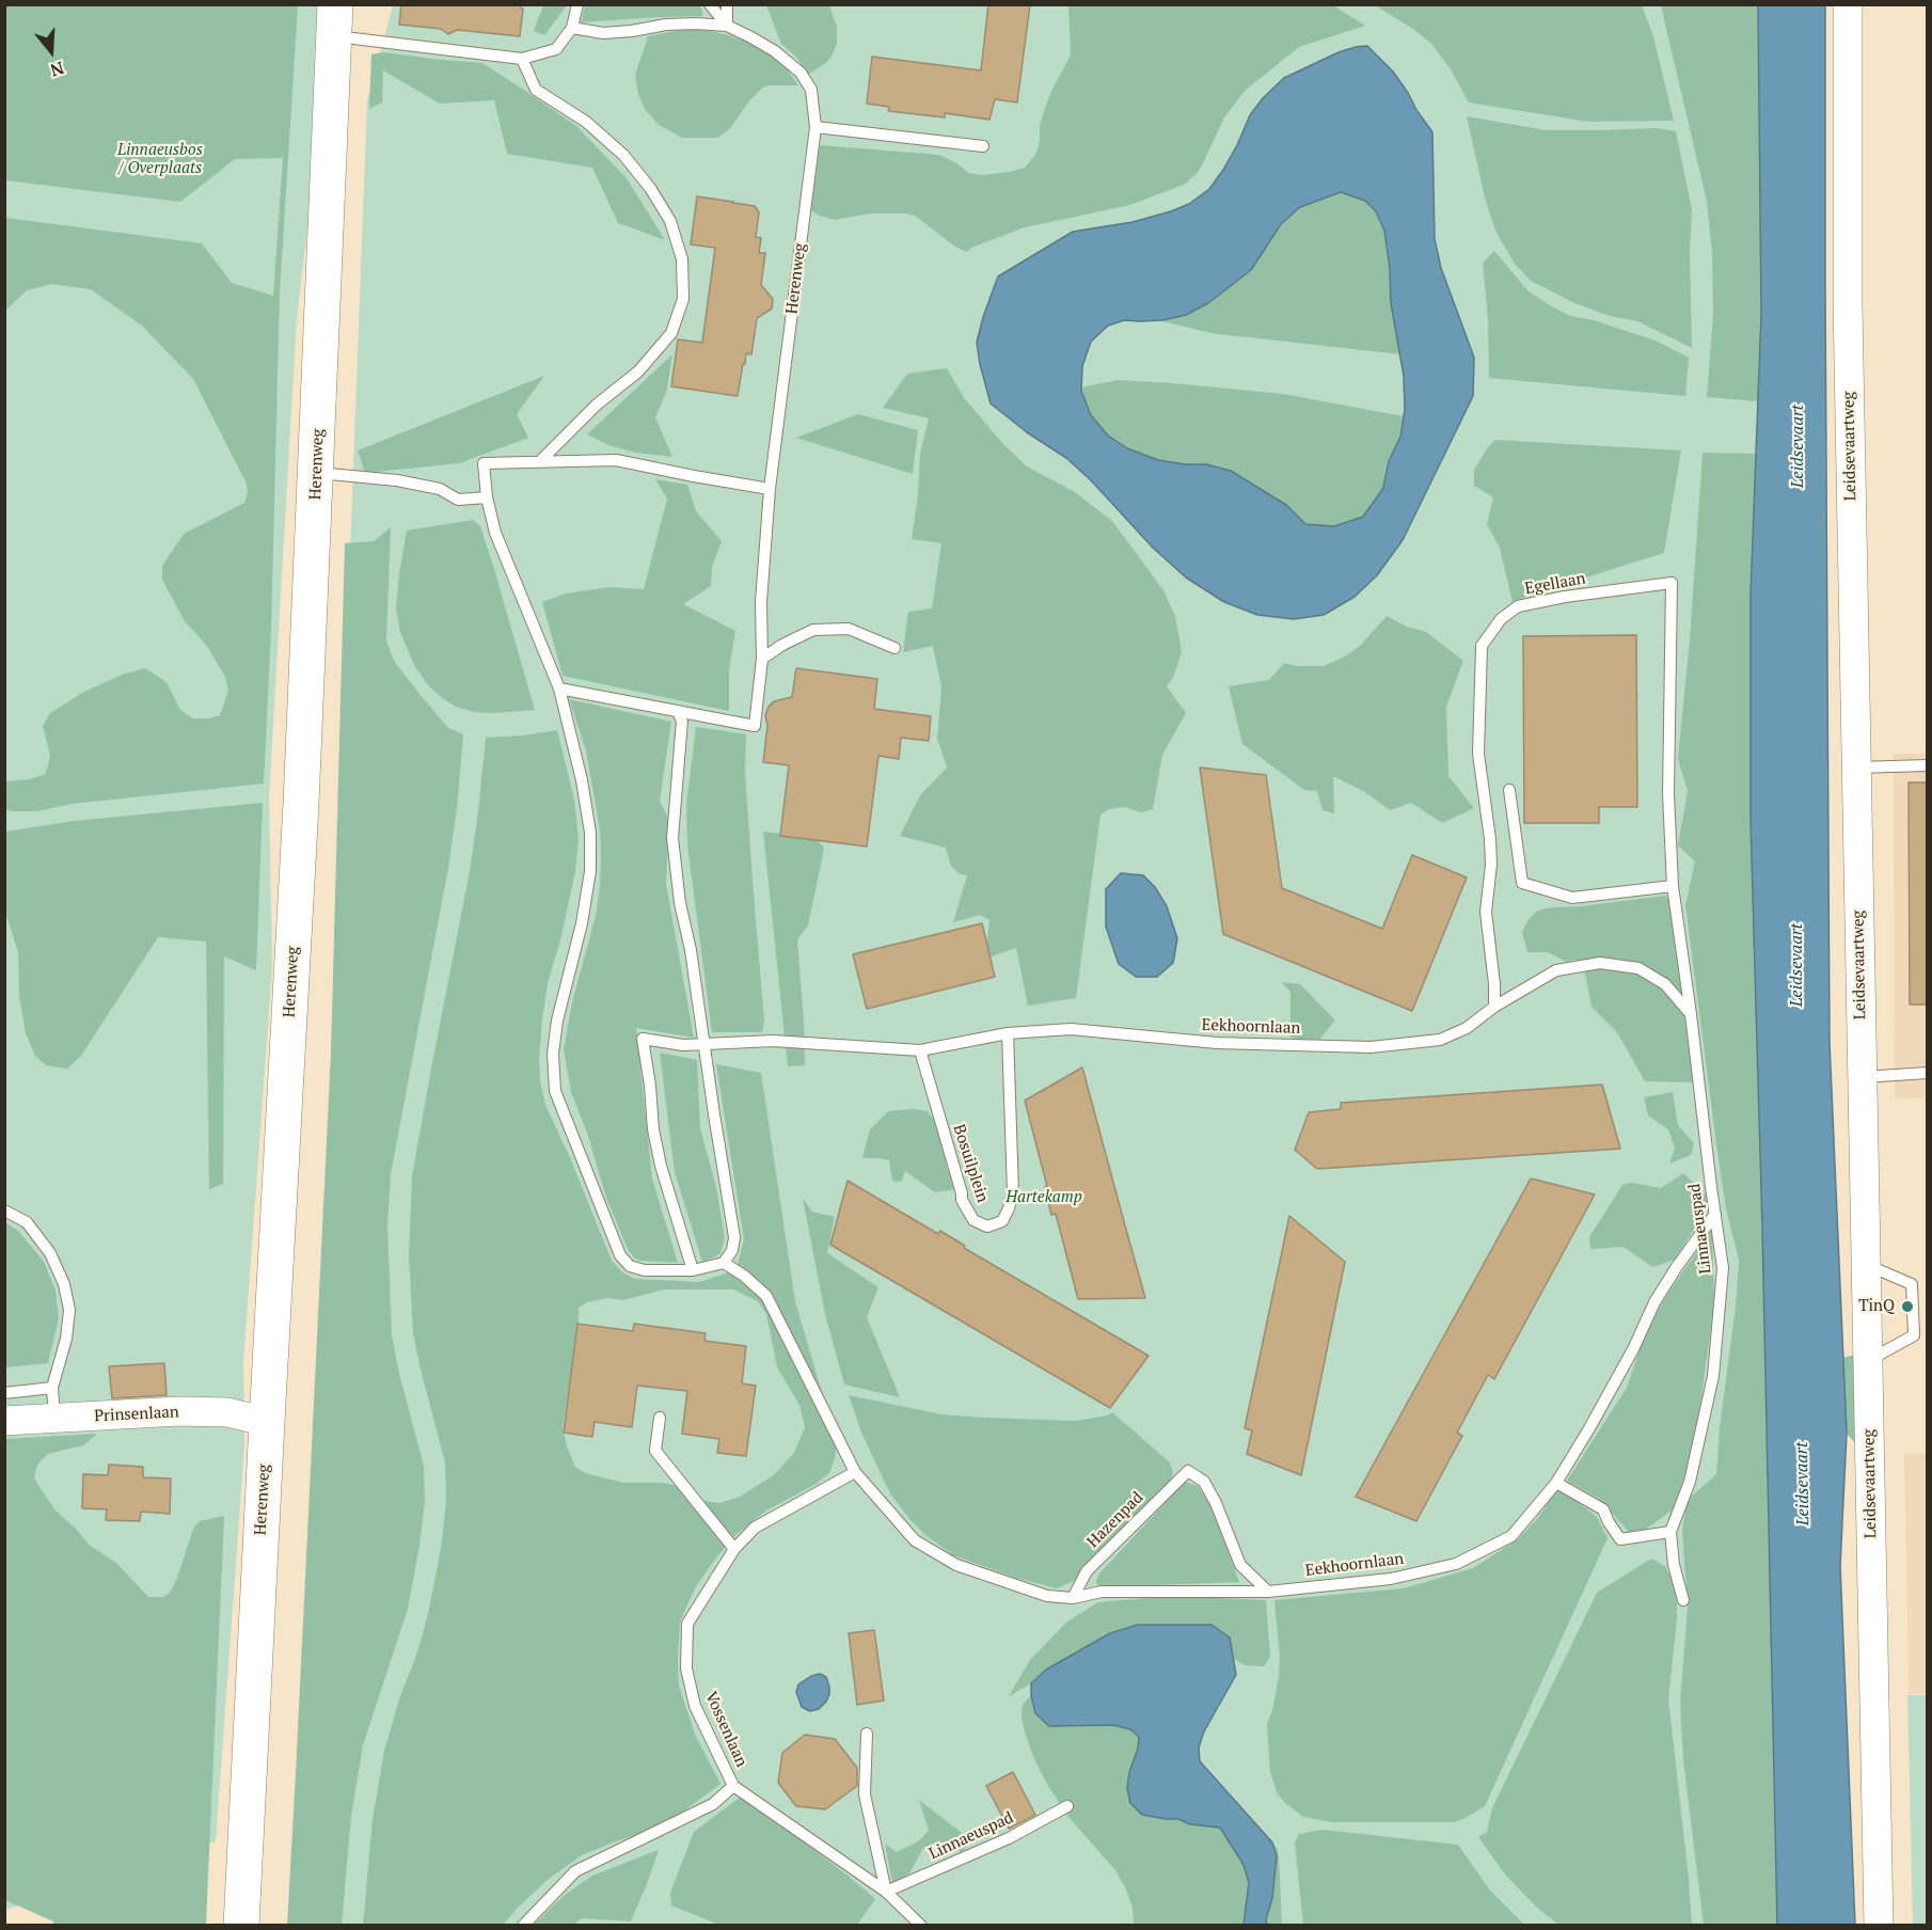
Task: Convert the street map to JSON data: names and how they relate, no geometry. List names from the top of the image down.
{
  "streets": {
    "main road": ["Herenweg"],
    "street": ["Leidsevaartweg", "Prinsenlaan"],
    "lane": [
      "Egellaan",
      "Eekhoornlaan",
      "Bosuilplein",
      "Linnaeuspad",
      "Hazenpad",
      "Vossenlaan"
    ]
  },
  "crossings": [
    ["Herenweg", "Prinsenlaan"],
    ["Egellaan", "Eekhoornlaan"],
    ["Egellaan", "Linnaeuspad"],
    ["Eekhoornlaan", "Bosuilplein"],
    ["Eekhoornlaan", "Linnaeuspad"],
    ["Eekhoornlaan", "Hazenpad"],
    ["Eekhoornlaan", "Vossenlaan"]
  ],
  "water": ["Leidsevaart"],
  "parks": ["Linnaeusbos / Overplaats", "Hartekamp"],
  "places": ["TinQ"],
  "north": "bottom"
}
